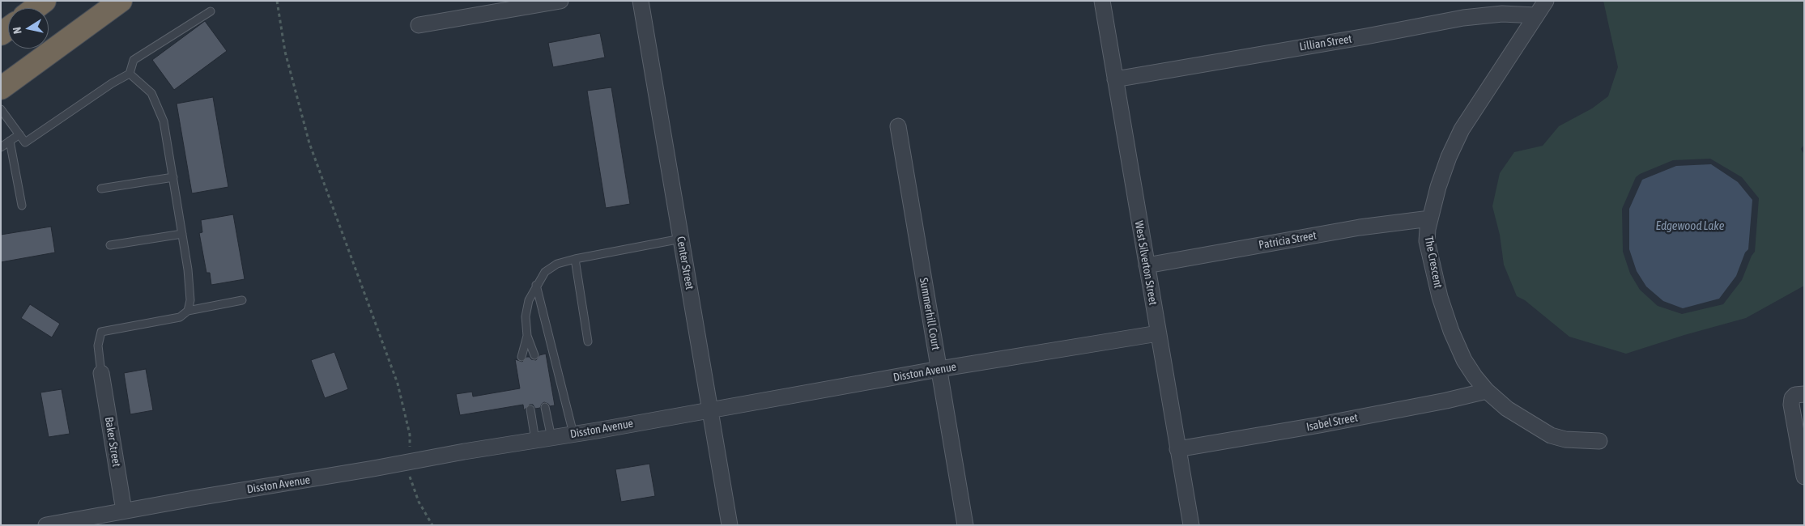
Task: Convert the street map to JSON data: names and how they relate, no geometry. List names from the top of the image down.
{
  "streets": {
    "street": [
      "Lillian Street",
      "Patricia Street",
      "The Crescent",
      "Center Street",
      "West Silverton Street",
      "Summerhill Court",
      "Disston Avenue",
      "Isabel Street",
      "Baker Street"
    ]
  },
  "crossings": [
    ["Lillian Street", "The Crescent"],
    ["Lillian Street", "West Silverton Street"],
    ["Patricia Street", "The Crescent"],
    ["Patricia Street", "West Silverton Street"],
    ["The Crescent", "Isabel Street"],
    ["Center Street", "Disston Avenue"],
    ["West Silverton Street", "Disston Avenue"],
    ["West Silverton Street", "Isabel Street"],
    ["Summerhill Court", "Disston Avenue"],
    ["Disston Avenue", "Baker Street"]
  ],
  "water": ["Edgewood Lake"],
  "north": "left"
}
